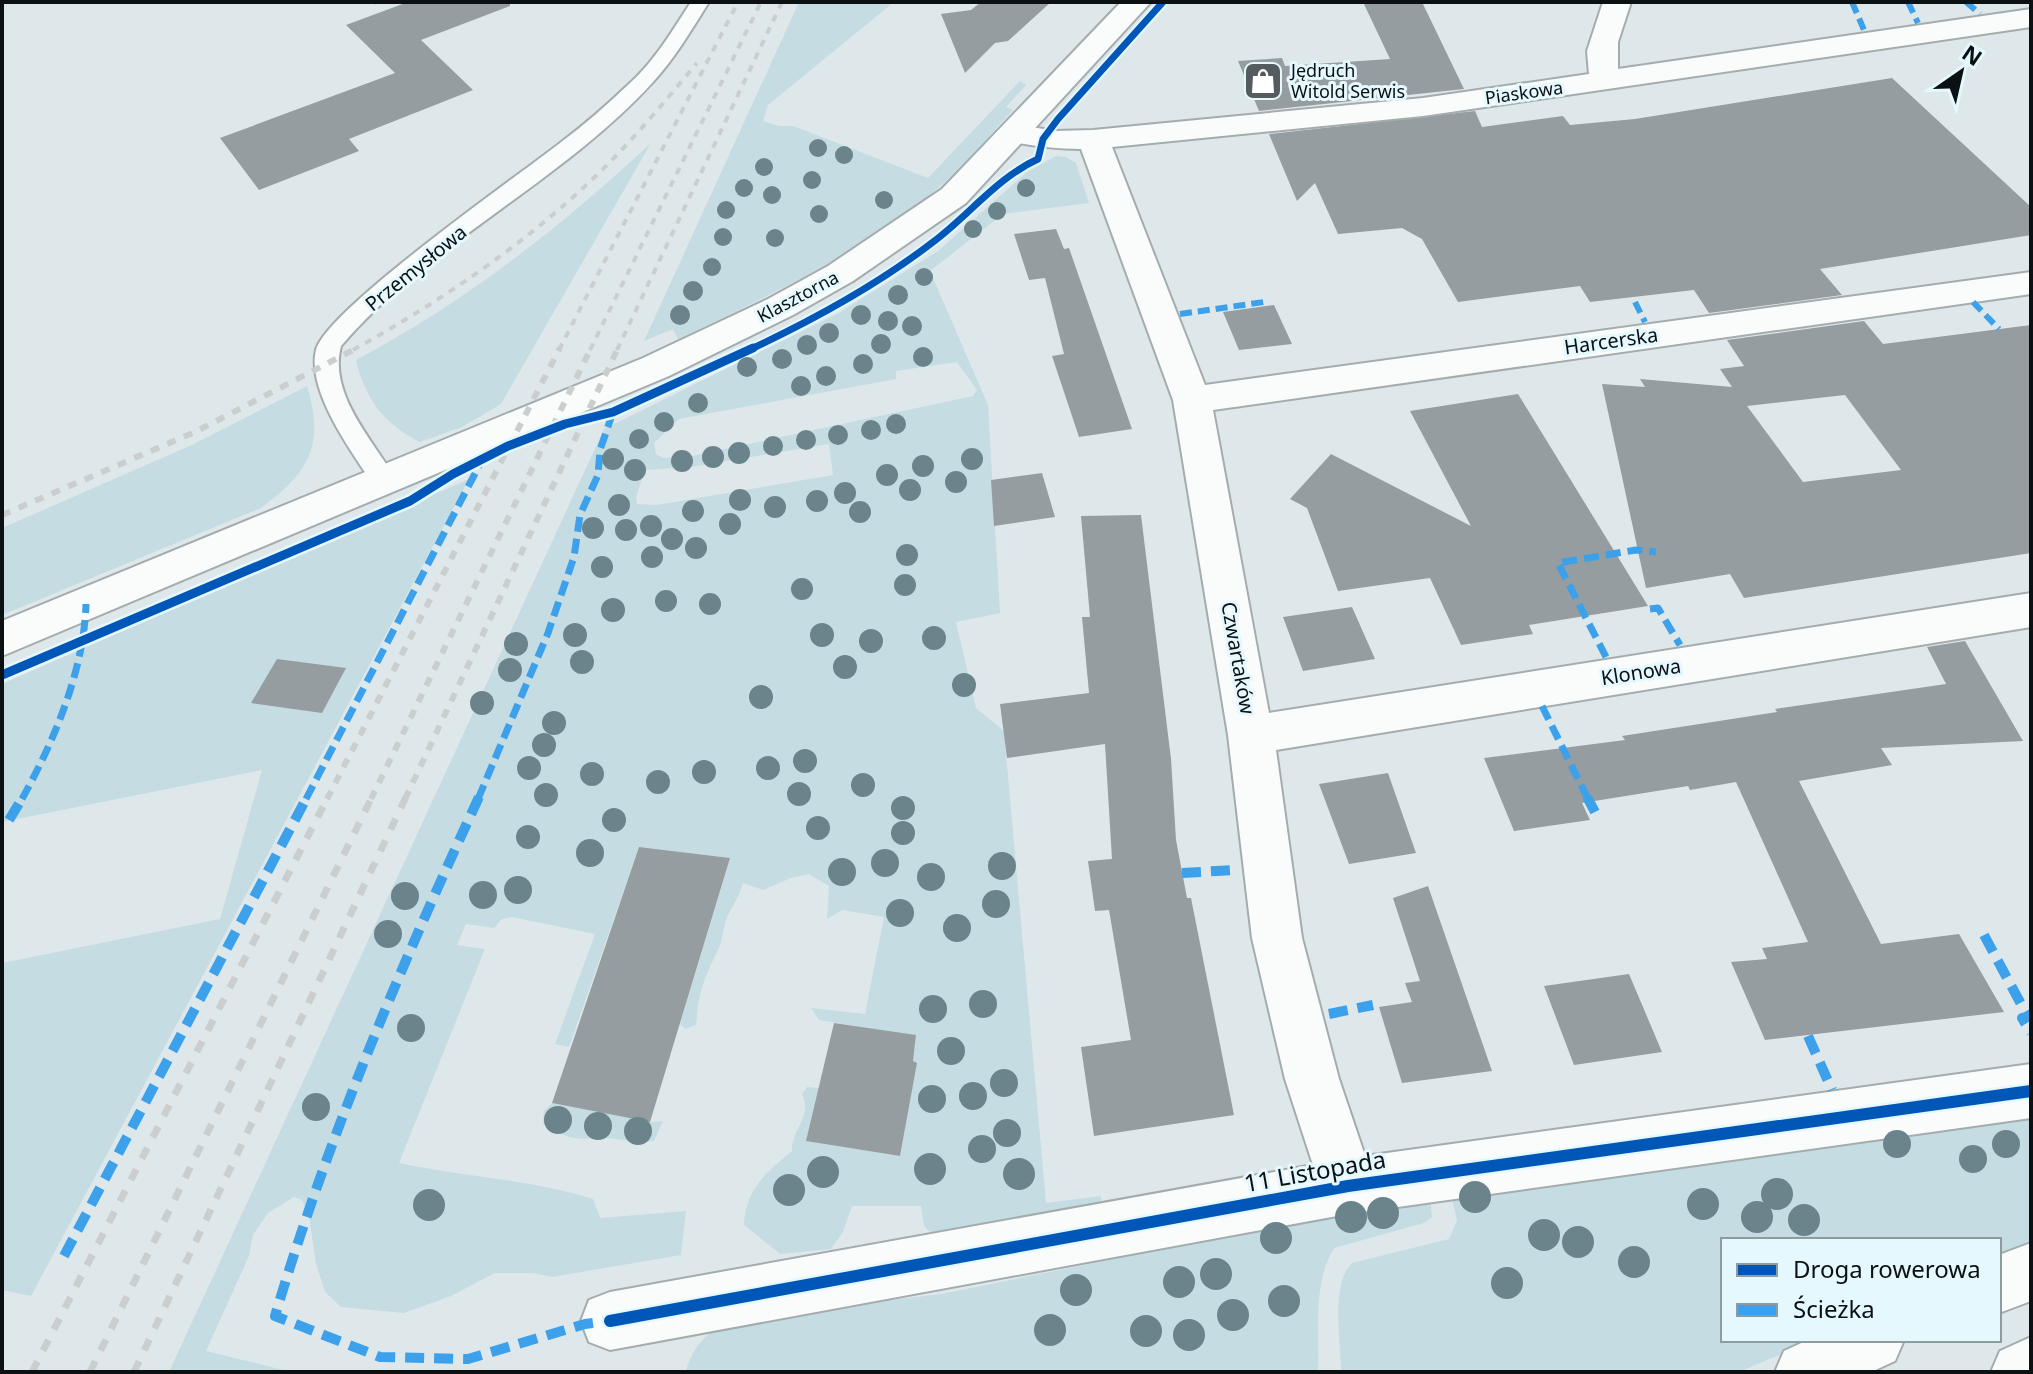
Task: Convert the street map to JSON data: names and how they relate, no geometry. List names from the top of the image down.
{
  "streets": {
    "street": [
      "Piaskowa",
      "Klasztorna",
      "Harcerska",
      "Czwartaków",
      "Klonowa",
      "11 Listopada"
    ],
    "lane": ["Przemysłowa"]
  },
  "crossings": [
    ["Piaskowa", "Klasztorna"],
    ["Piaskowa", "Czwartaków"],
    ["Przemysłowa", "Klasztorna"],
    ["Harcerska", "Czwartaków"],
    ["Czwartaków", "Klonowa"],
    ["Czwartaków", "11 Listopada"]
  ],
  "places": {
    "shop": ["Jędruch Witold Serwis"]
  },
  "legend": ["Droga rowerowa", "Ścieżka"],
  "north": "top right"
}
